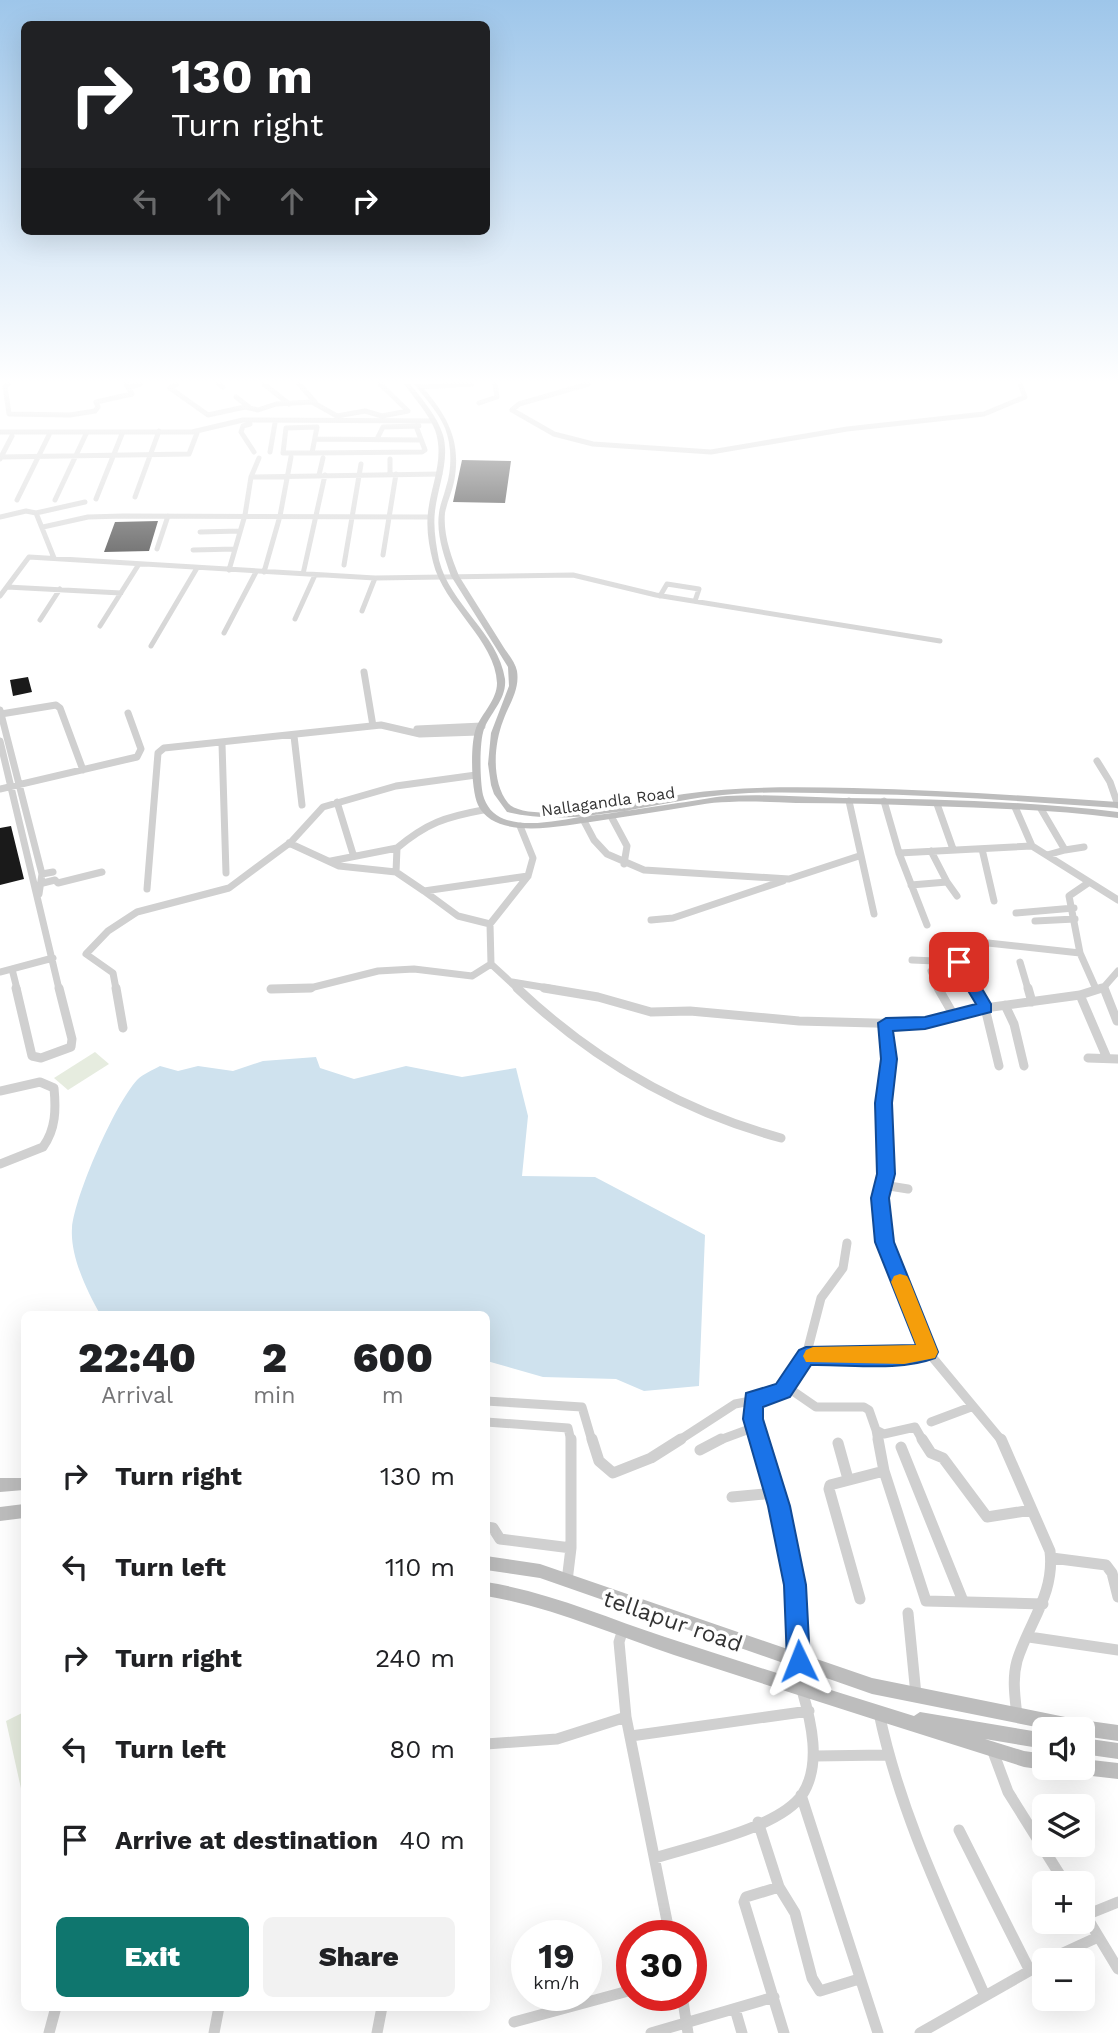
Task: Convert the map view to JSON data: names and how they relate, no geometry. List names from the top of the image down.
{
  "streets": {
    "main road": ["Nallagandla Road", "tellapur road"]
  },
  "page": {
    "turn": ["130 m", "Turn right"],
    "eta": [
      "22:40",
      "Arrival",
      "2",
      "min",
      "600",
      "m"
    ],
    "list": [
      {
        "name": "Turn right",
        "value": "130 m"
      },
      {
        "name": "Turn left",
        "value": "110 m"
      },
      {
        "name": "Turn right",
        "value": "240 m"
      },
      {
        "name": "Turn left",
        "value": "80 m"
      },
      {
        "name": "Arrive at destination",
        "value": "40 m"
      }
    ],
    "map_buttons": ["+", "−"],
    "buttons": ["Exit", "Share"],
    "speed": "19 km/h",
    "limit": "30"
  }
}
